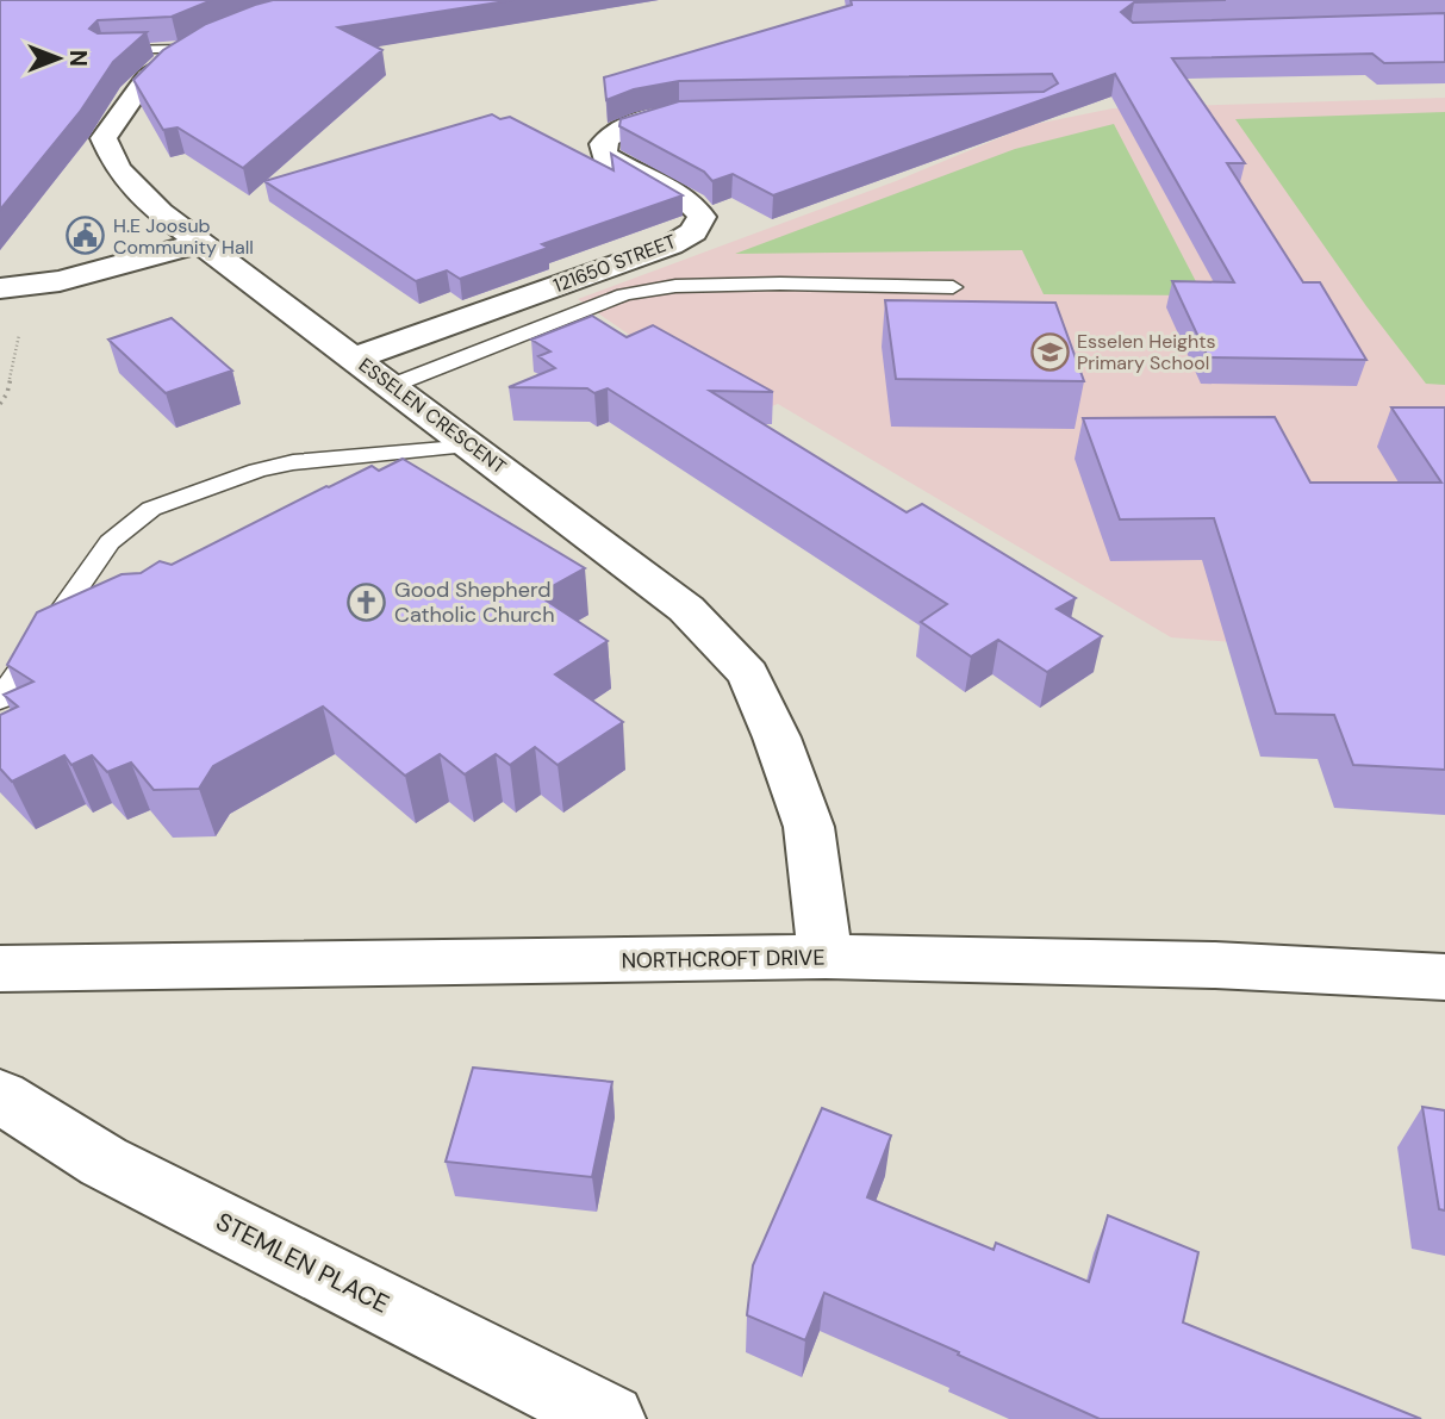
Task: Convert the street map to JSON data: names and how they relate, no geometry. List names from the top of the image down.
{
  "streets": {
    "street": [
      "121650 STREET",
      "ESSELEN CRESCENT",
      "NORTHCROFT DRIVE",
      "STEMLEN PLACE"
    ]
  },
  "crossings": [
    ["121650 STREET", "ESSELEN CRESCENT"],
    ["ESSELEN CRESCENT", "NORTHCROFT DRIVE"]
  ],
  "places": {
    "public building": ["H.E Joosub Community Hall"],
    "school or university": ["Esselen Heights Primary School"],
    "church": ["Good Shepherd Catholic Church"]
  },
  "north": "right"
}
